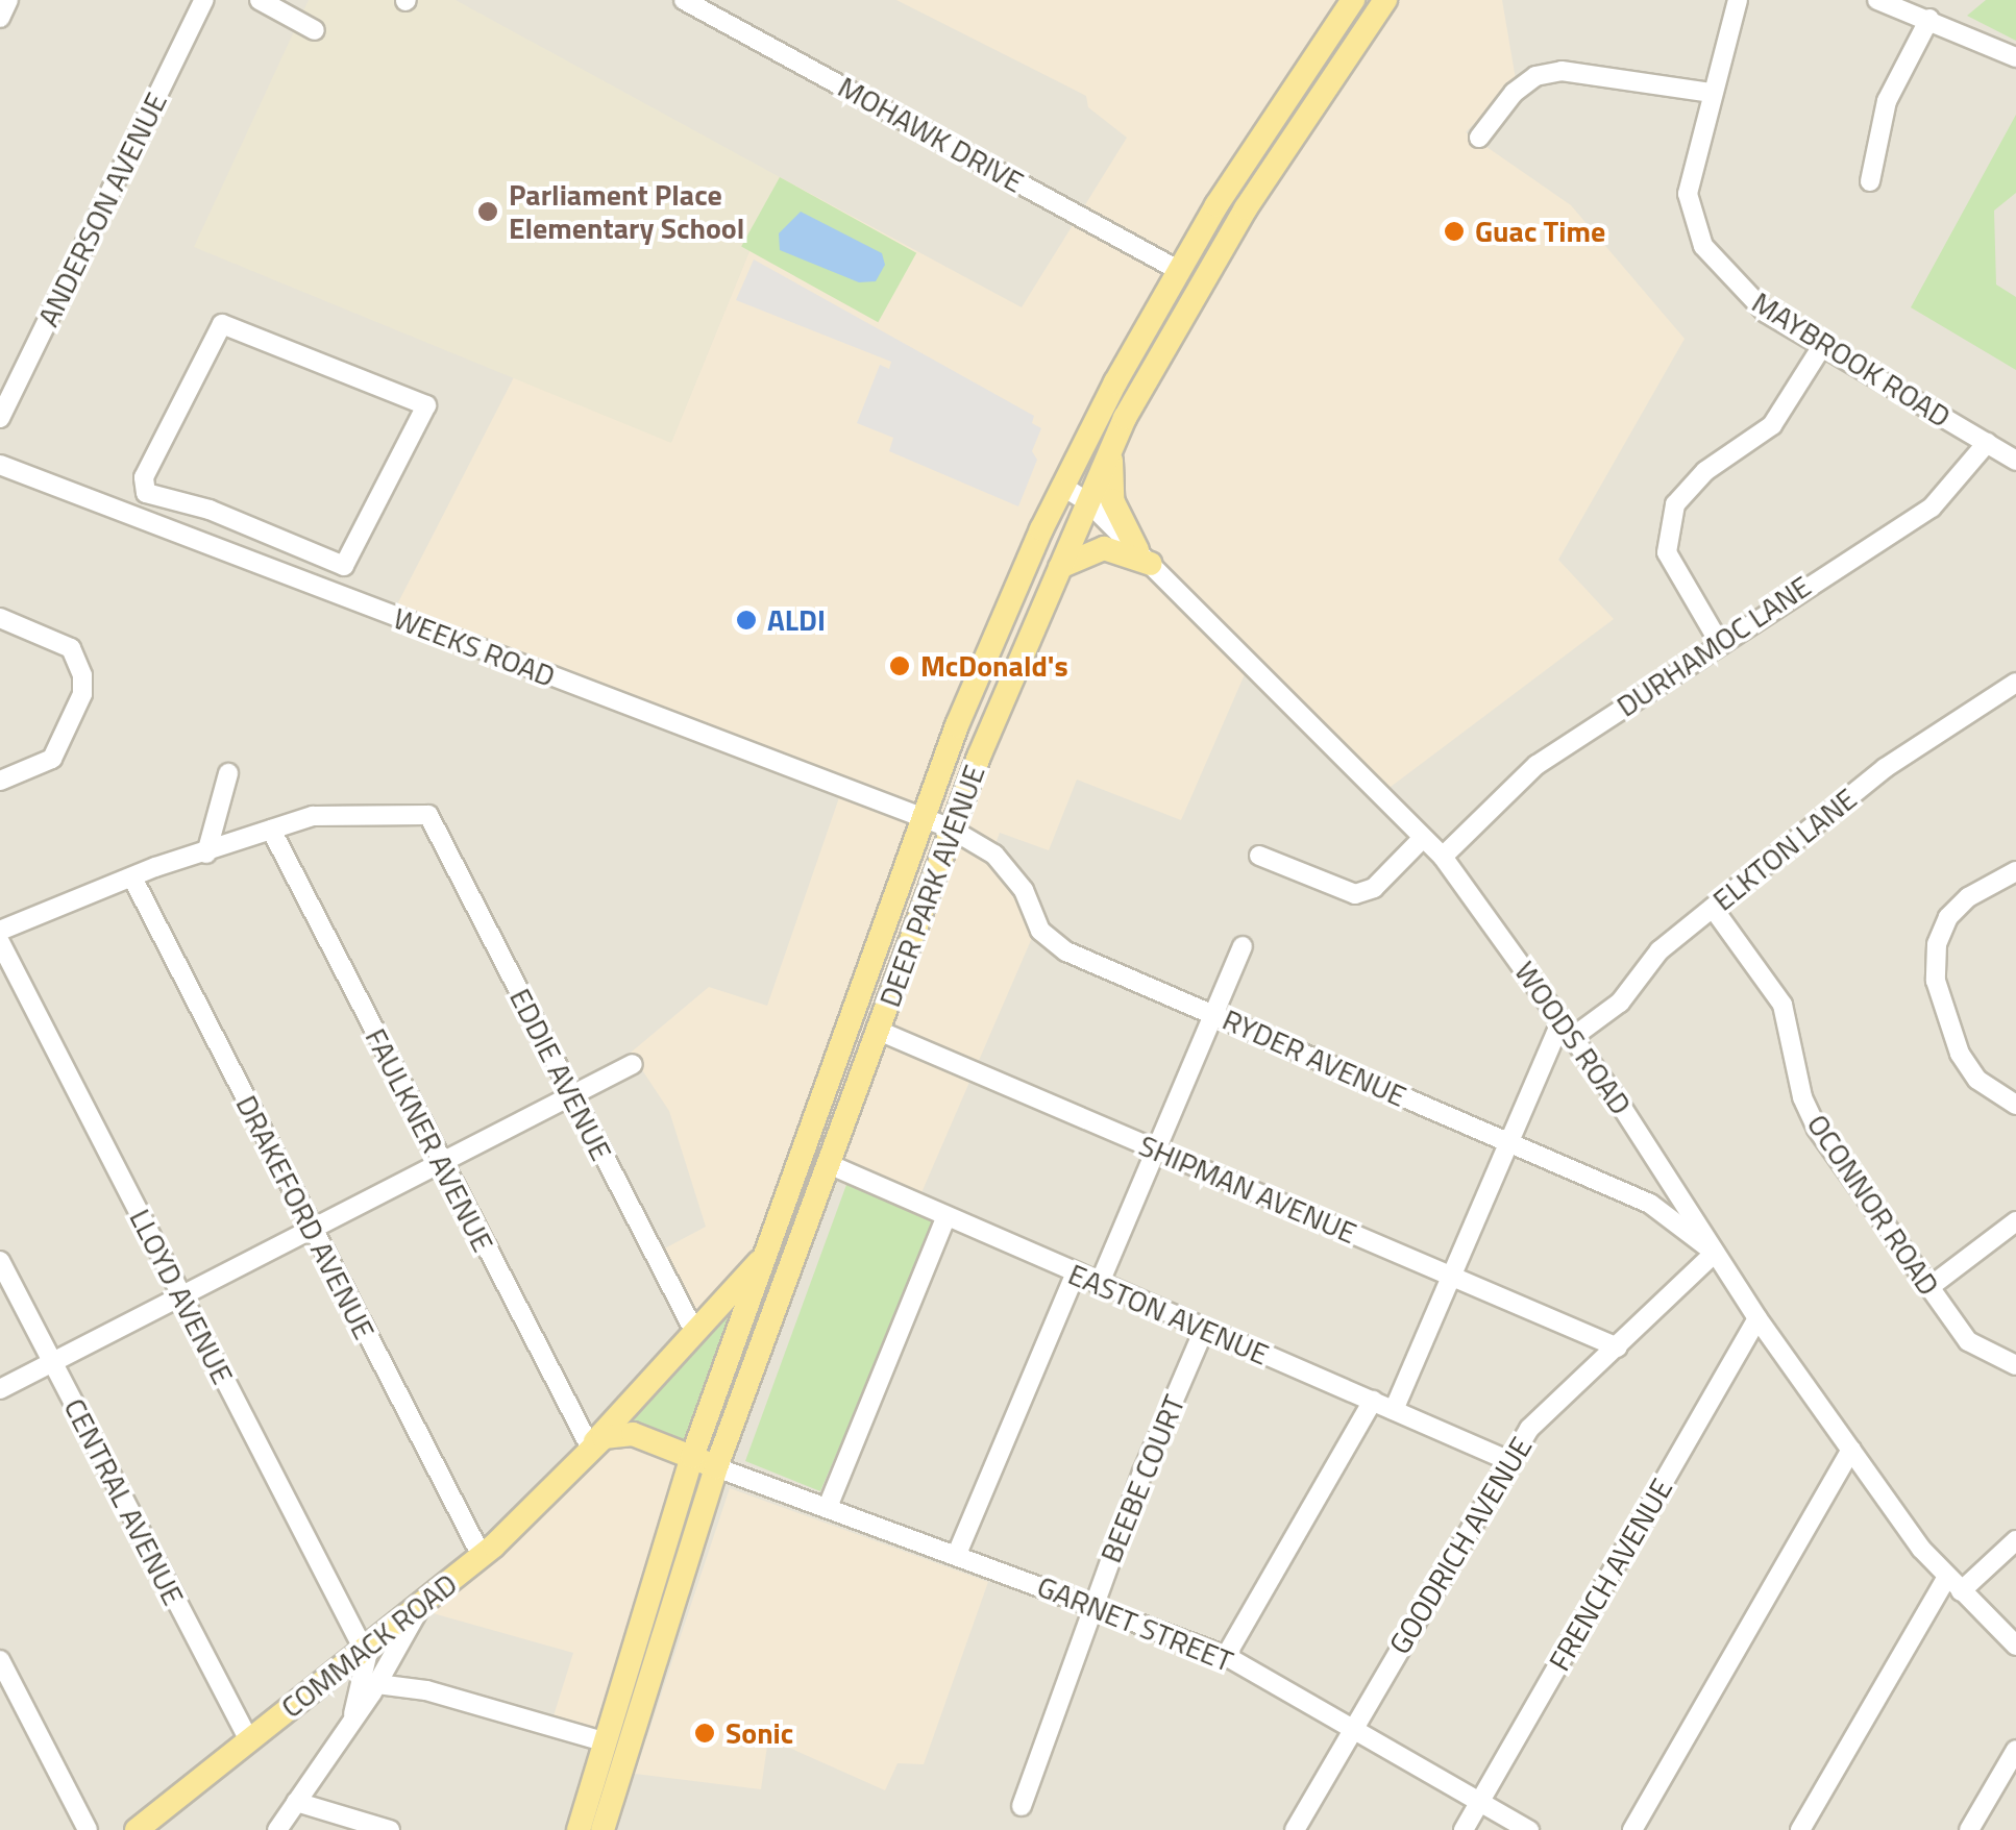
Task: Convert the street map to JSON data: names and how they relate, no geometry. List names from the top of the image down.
{
  "streets": {
    "main road": ["DEER PARK AVENUE", "COMMACK ROAD"],
    "street": [
      "MOHAWK DRIVE",
      "ANDERSON AVENUE",
      "MAYBROOK ROAD",
      "DURHAMOC LANE",
      "WEEKS ROAD",
      "ELKTON LANE",
      "WOODS ROAD",
      "RYDER AVENUE",
      "EDDIE AVENUE",
      "FAULKNER AVENUE",
      "SHIPMAN AVENUE",
      "OCONNOR ROAD",
      "DRAKEFORD AVENUE",
      "LLOYD AVENUE",
      "EASTON AVENUE",
      "BEEBE COURT",
      "CENTRAL AVENUE",
      "GOODRICH AVENUE",
      "FRENCH AVENUE",
      "GARNET STREET"
    ]
  },
  "crossings": [
    ["MOHAWK DRIVE", "DEER PARK AVENUE"],
    ["MAYBROOK ROAD", "DURHAMOC LANE"],
    ["DURHAMOC LANE", "WOODS ROAD"],
    ["WEEKS ROAD", "DEER PARK AVENUE"],
    ["WEEKS ROAD", "RYDER AVENUE"],
    ["ELKTON LANE", "WOODS ROAD"],
    ["ELKTON LANE", "OCONNOR ROAD"],
    ["DEER PARK AVENUE", "WOODS ROAD"],
    ["DEER PARK AVENUE", "RYDER AVENUE"],
    ["DEER PARK AVENUE", "SHIPMAN AVENUE"],
    ["DEER PARK AVENUE", "EASTON AVENUE"],
    ["DEER PARK AVENUE", "GARNET STREET"],
    ["DEER PARK AVENUE", "COMMACK ROAD"],
    ["WOODS ROAD", "RYDER AVENUE"],
    ["WOODS ROAD", "GOODRICH AVENUE"],
    ["WOODS ROAD", "FRENCH AVENUE"],
    ["RYDER AVENUE", "GOODRICH AVENUE"],
    ["EDDIE AVENUE", "FAULKNER AVENUE"],
    ["EDDIE AVENUE", "COMMACK ROAD"],
    ["FAULKNER AVENUE", "COMMACK ROAD"],
    ["SHIPMAN AVENUE", "GOODRICH AVENUE"],
    ["DRAKEFORD AVENUE", "COMMACK ROAD"],
    ["LLOYD AVENUE", "COMMACK ROAD"],
    ["EASTON AVENUE", "BEEBE COURT"],
    ["EASTON AVENUE", "GOODRICH AVENUE"],
    ["BEEBE COURT", "GARNET STREET"],
    ["CENTRAL AVENUE", "COMMACK ROAD"],
    ["GOODRICH AVENUE", "GARNET STREET"],
    ["FRENCH AVENUE", "GARNET STREET"]
  ],
  "places": [
    "Parliament Place Elementary School",
    "Guac Time",
    "ALDI",
    "McDonald's",
    "Sonic"
  ]
}
